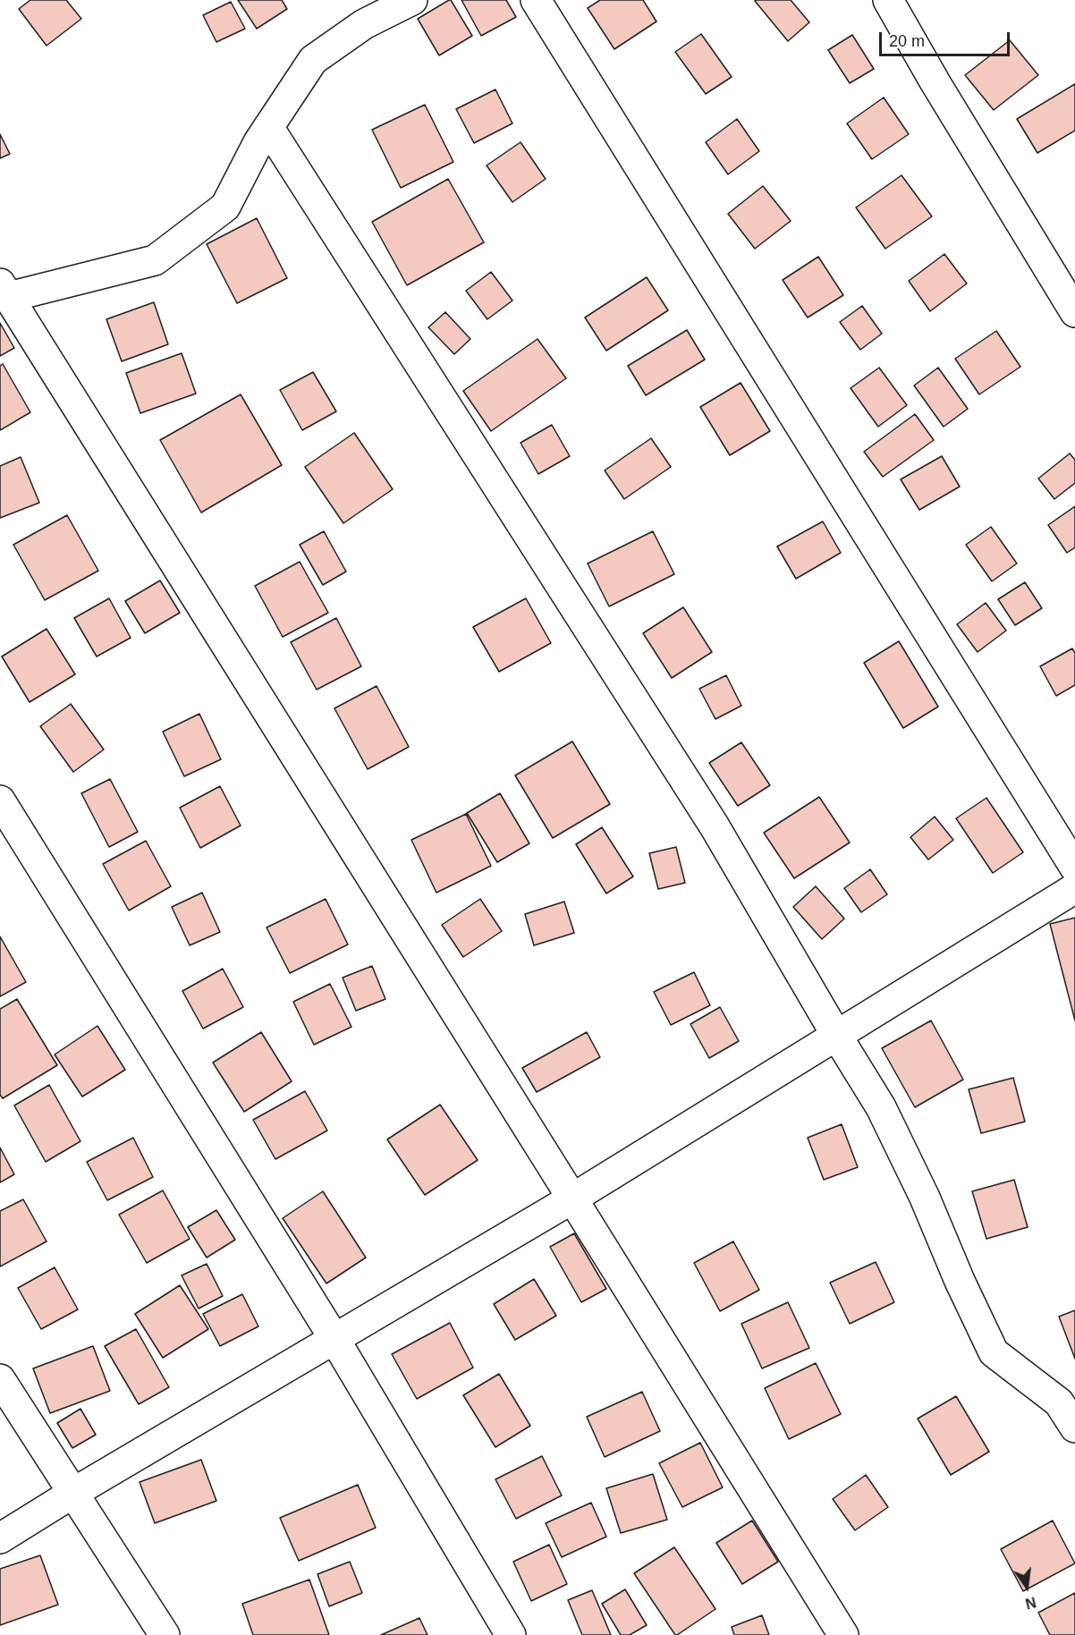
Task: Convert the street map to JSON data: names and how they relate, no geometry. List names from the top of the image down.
{
  "scale_bar": "20 m",
  "north": "bottom"
}
